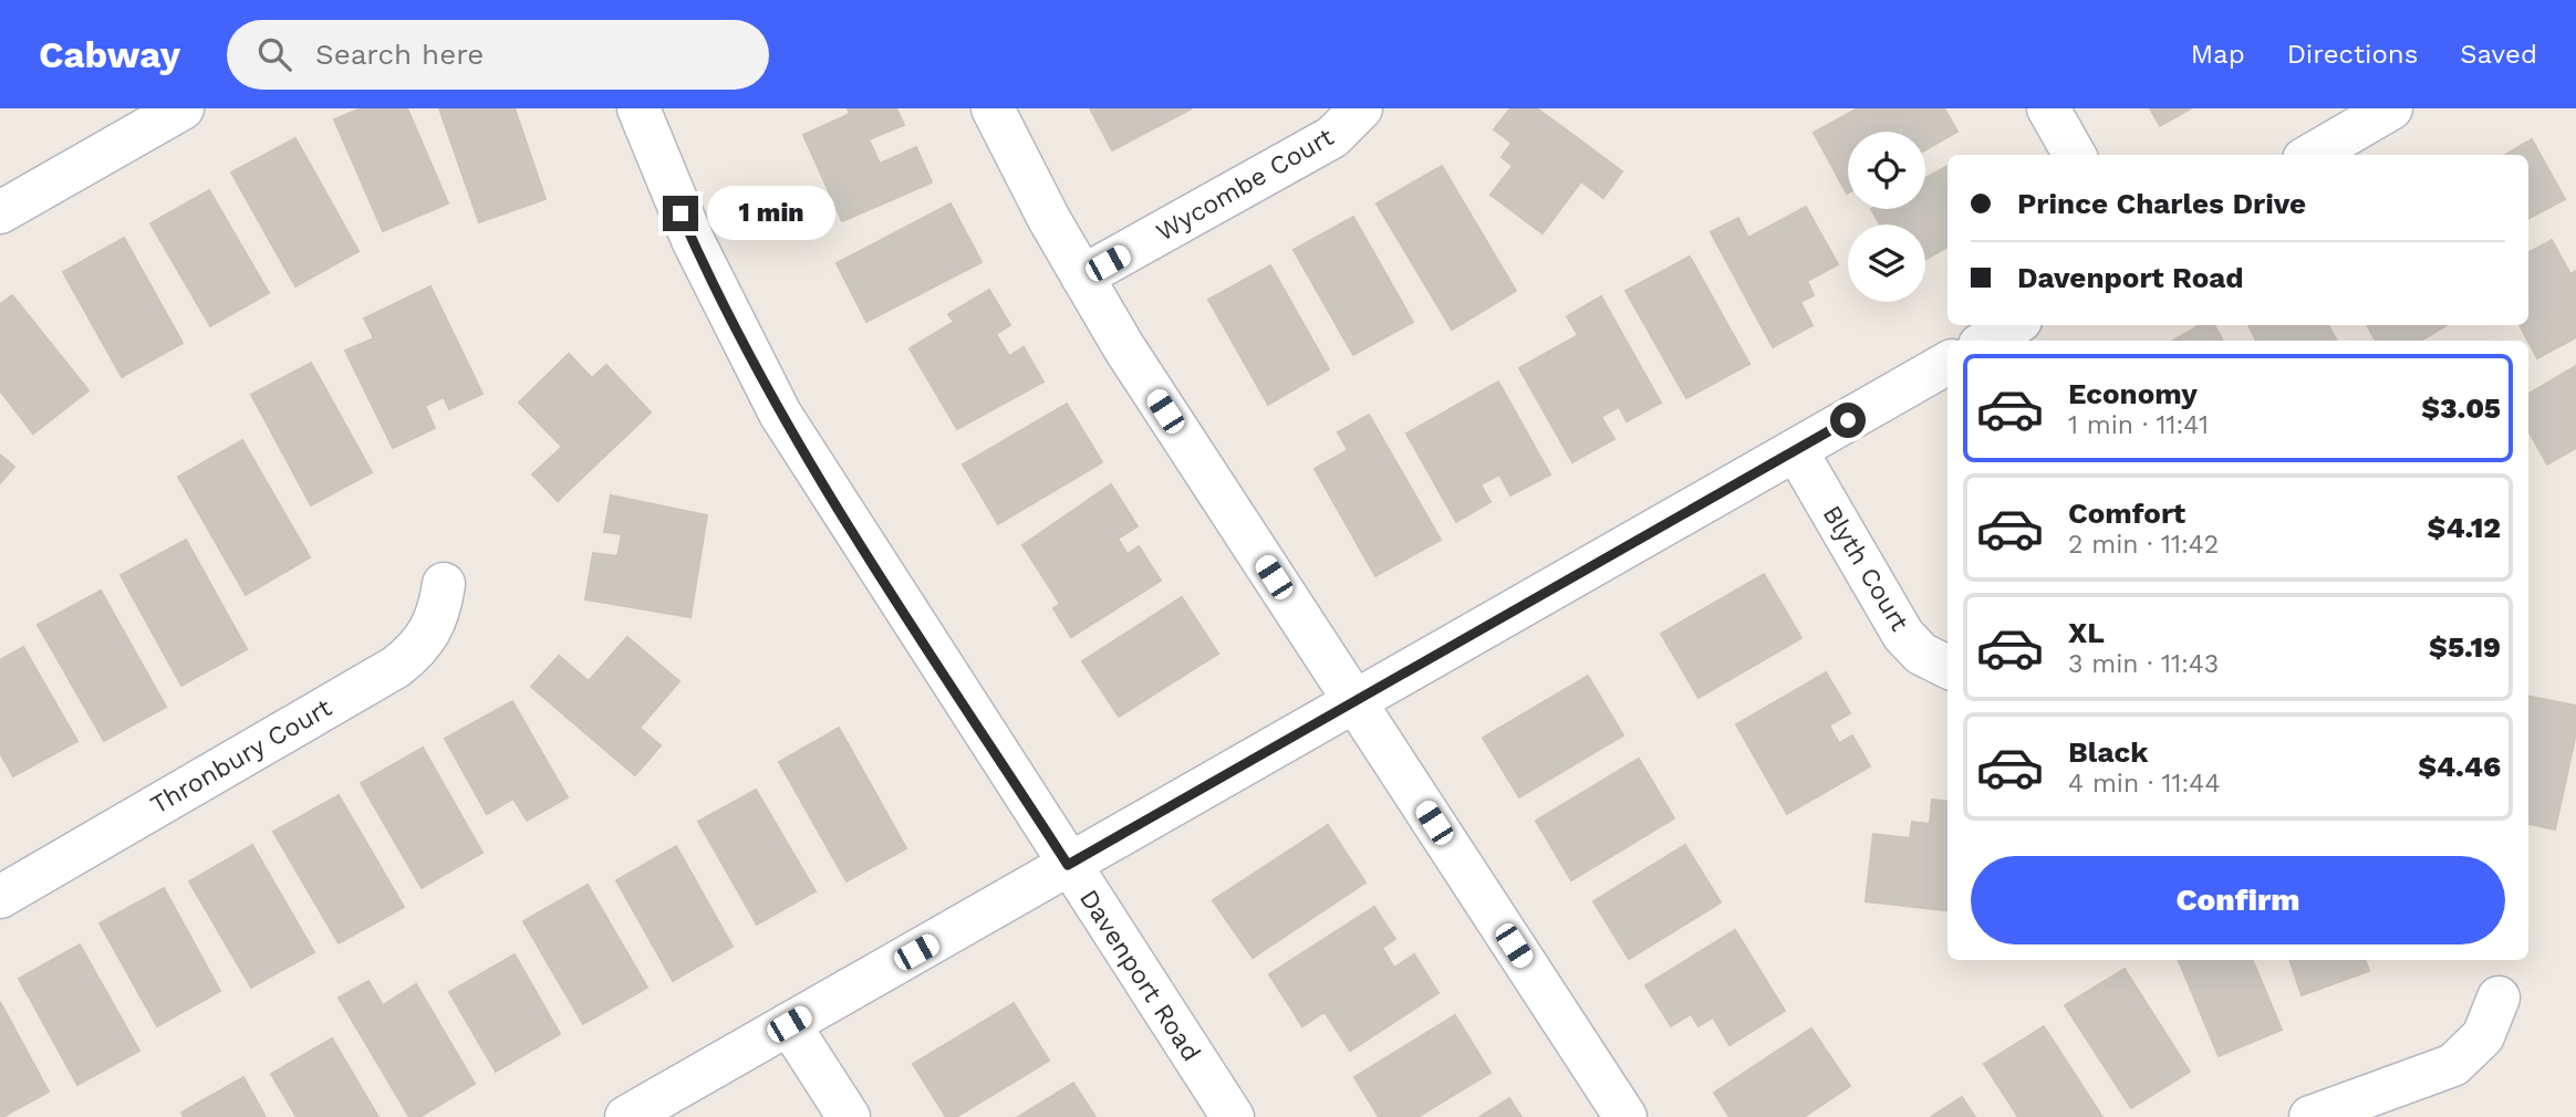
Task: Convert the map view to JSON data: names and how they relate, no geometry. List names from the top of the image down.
{
  "streets": {
    "street": [
      "Wycombe Court",
      "Blyth Court",
      "Thronbury Court",
      "Davenport Road"
    ]
  },
  "page": {
    "header": "Cabway",
    "search": "Search here",
    "nav": ["Map", "Directions", "Saved"],
    "banner": ["Prince Charles Drive", "Davenport Road"],
    "bubble": "1 min",
    "list": [
      {
        "name": "Economy",
        "note": "1 min · 11:41",
        "value": "$3.05"
      },
      {
        "name": "Comfort",
        "note": "2 min · 11:42",
        "value": "$4.12"
      },
      {
        "name": "XL",
        "note": "3 min · 11:43",
        "value": "$5.19"
      },
      {
        "name": "Black",
        "note": "4 min · 11:44",
        "value": "$4.46"
      }
    ],
    "buttons": "Confirm"
  }
}
